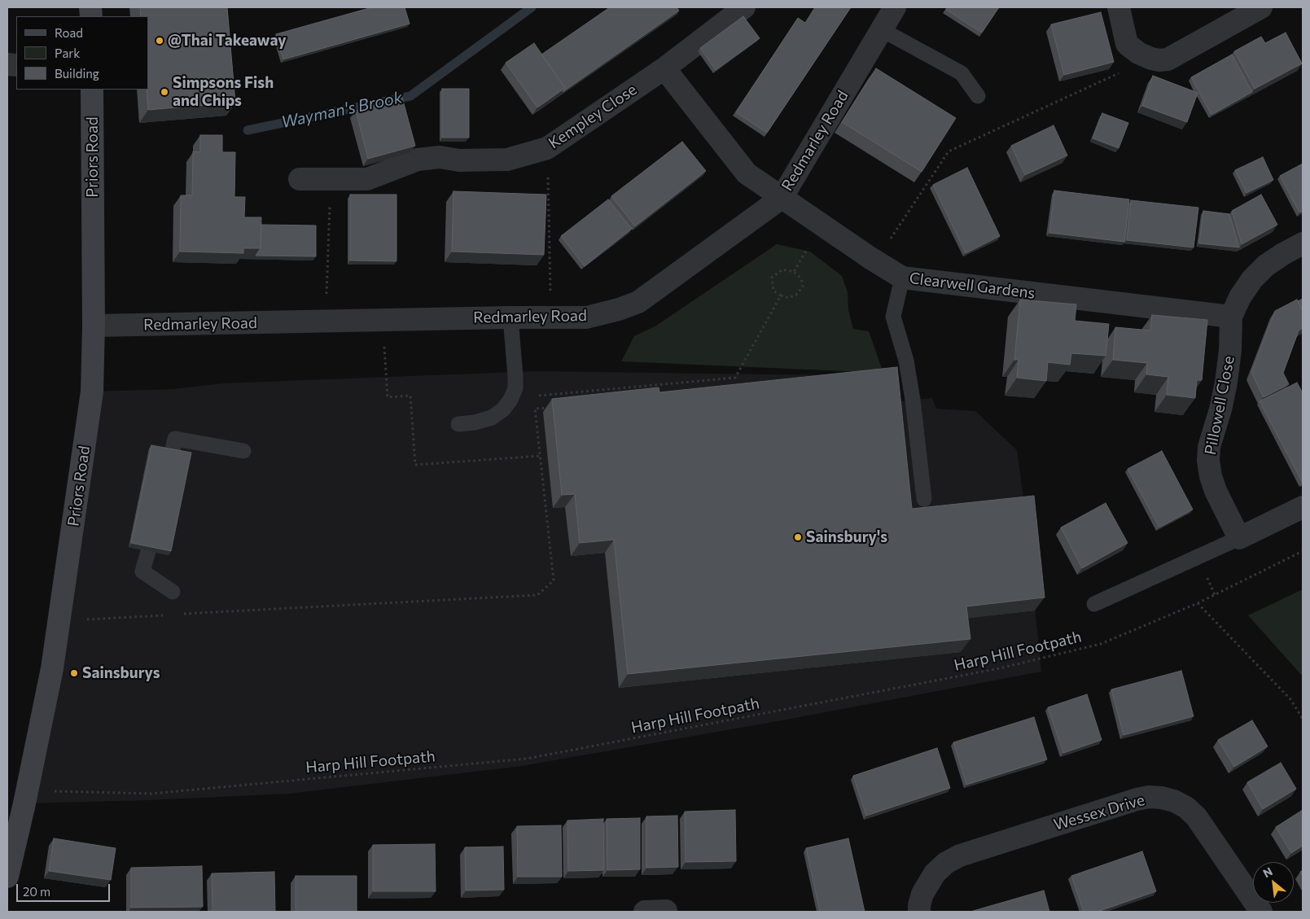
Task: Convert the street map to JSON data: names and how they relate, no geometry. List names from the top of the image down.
{
  "streets": {
    "main road": ["Priors Road"],
    "street": [
      "Kempley Close",
      "Redmarley Road",
      "Clearwell Gardens",
      "Pillowell Close",
      "Wessex Drive"
    ],
    "path": ["Harp Hill Footpath"]
  },
  "crossings": [
    ["Kempley Close", "Clearwell Gardens"],
    ["Redmarley Road", "Priors Road"],
    ["Redmarley Road", "Clearwell Gardens"],
    ["Priors Road", "Harp Hill Footpath"],
    ["Clearwell Gardens", "Pillowell Close"]
  ],
  "water": ["Wayman's Brook"],
  "places": [
    "@Thai Takeaway",
    "Simpsons Fish and Chips",
    "Sainsbury's",
    "Sainsburys"
  ],
  "legend": ["Road", "Park", "Building"],
  "scale_bar": "20 m",
  "north": "top left"
}
